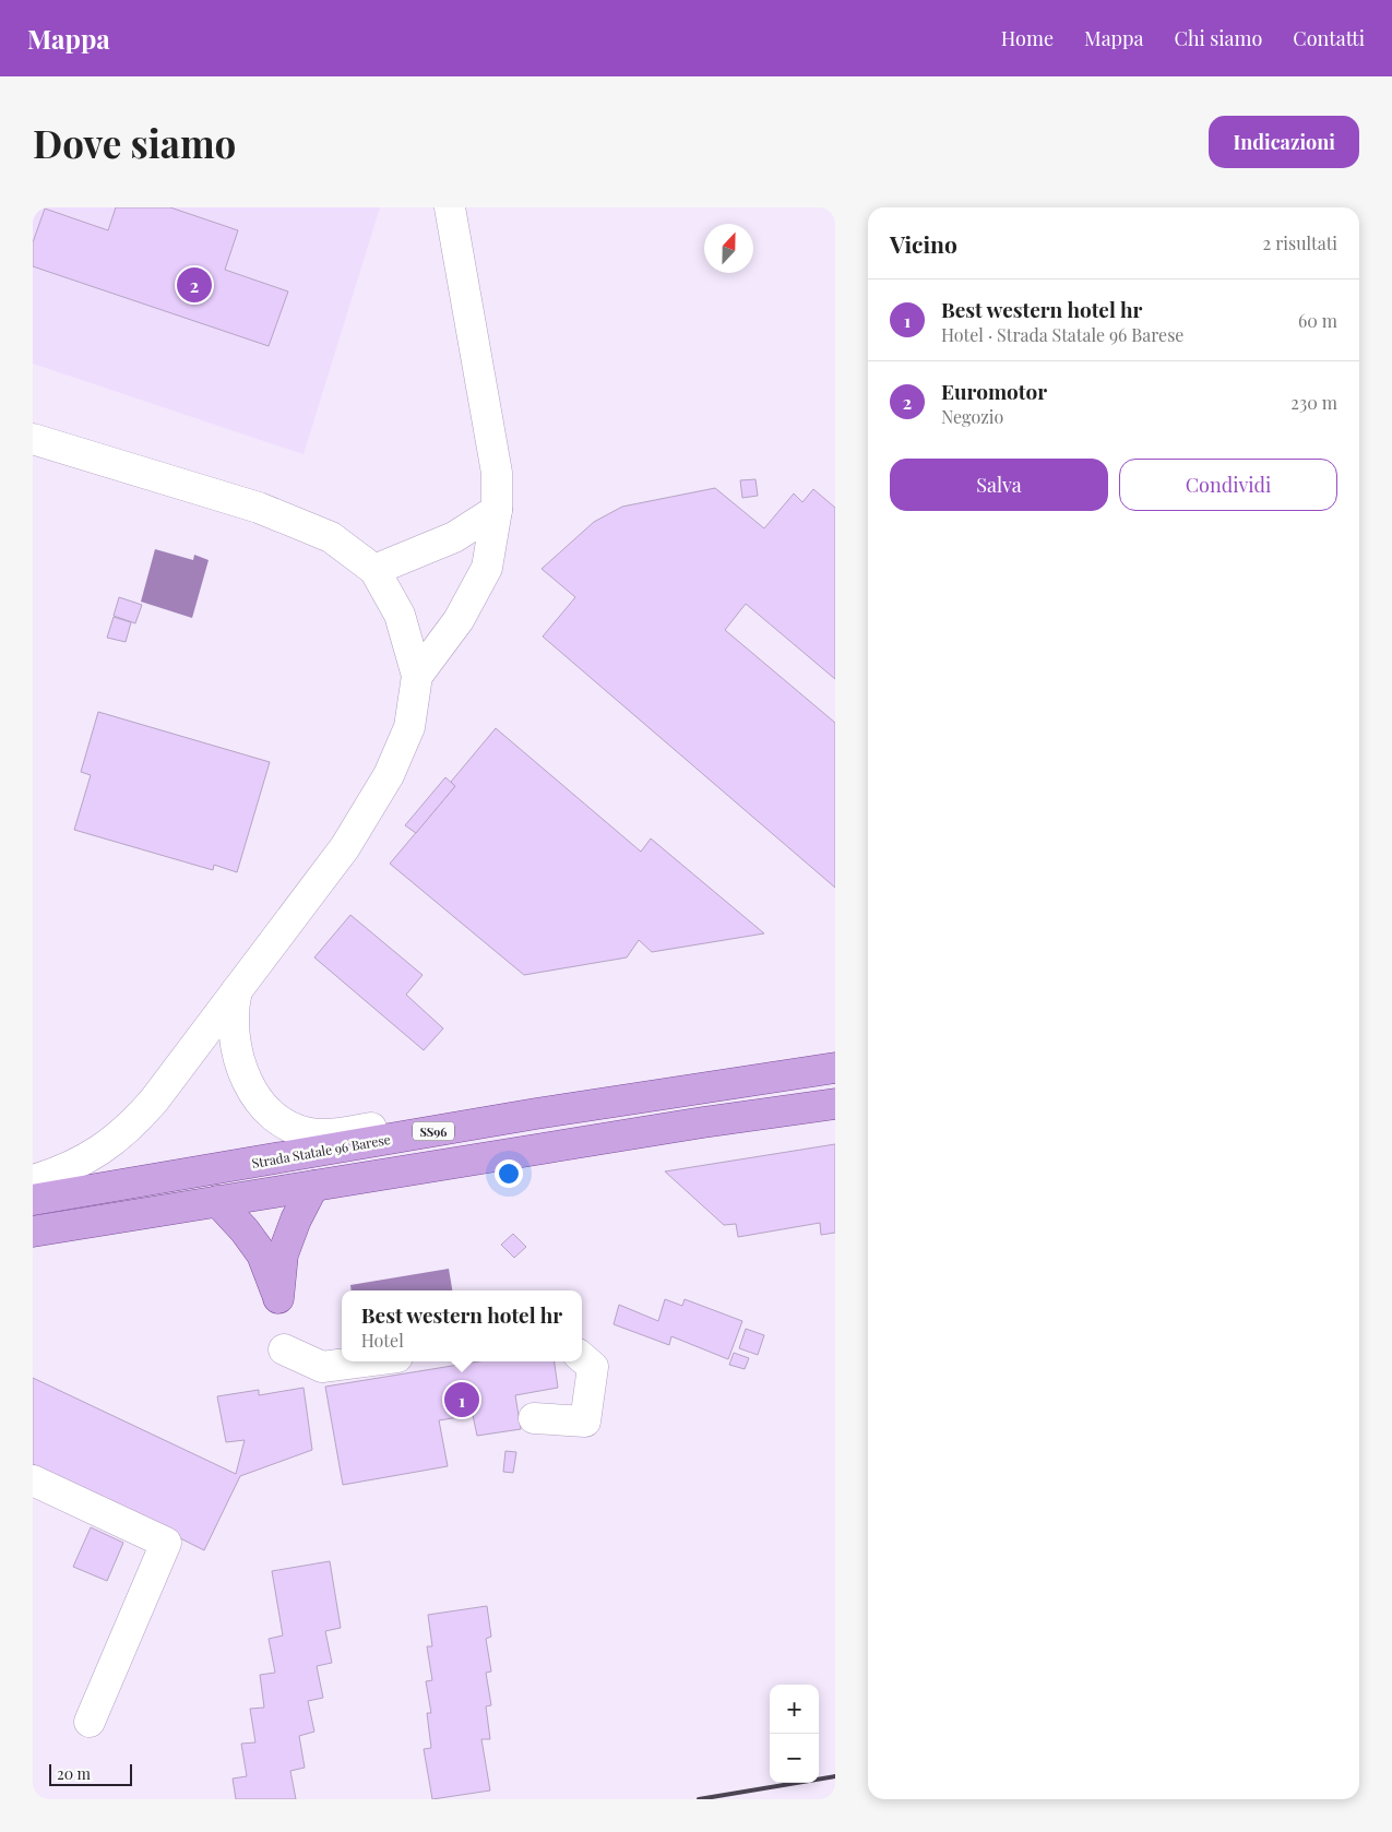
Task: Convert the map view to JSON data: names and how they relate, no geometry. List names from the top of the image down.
{
  "streets": {
    "main road": ["SS96", "Strada Statale 96 Barese"]
  },
  "scale_bar": "20 m",
  "north": "top",
  "page": {
    "header": "Mappa",
    "nav": [
      "Home",
      "Mappa",
      "Chi siamo",
      "Contatti"
    ],
    "buttons": [
      "Indicazioni",
      ["Salva", "Condividi"]
    ],
    "title": "Dove siamo",
    "heading": ["Vicino", "2 risultati"],
    "pins": ["2", "1"],
    "list": [
      {
        "mark": "1",
        "name": "Best western hotel hr",
        "note": "Hotel · Strada Statale 96 Barese",
        "value": "60 m"
      },
      {
        "mark": "2",
        "name": "Euromotor",
        "note": "Negozio",
        "value": "230 m"
      }
    ],
    "popup": ["Best western hotel hr", "Hotel"],
    "map_buttons": ["+", "−"],
    "scale": "20 m"
  }
}
